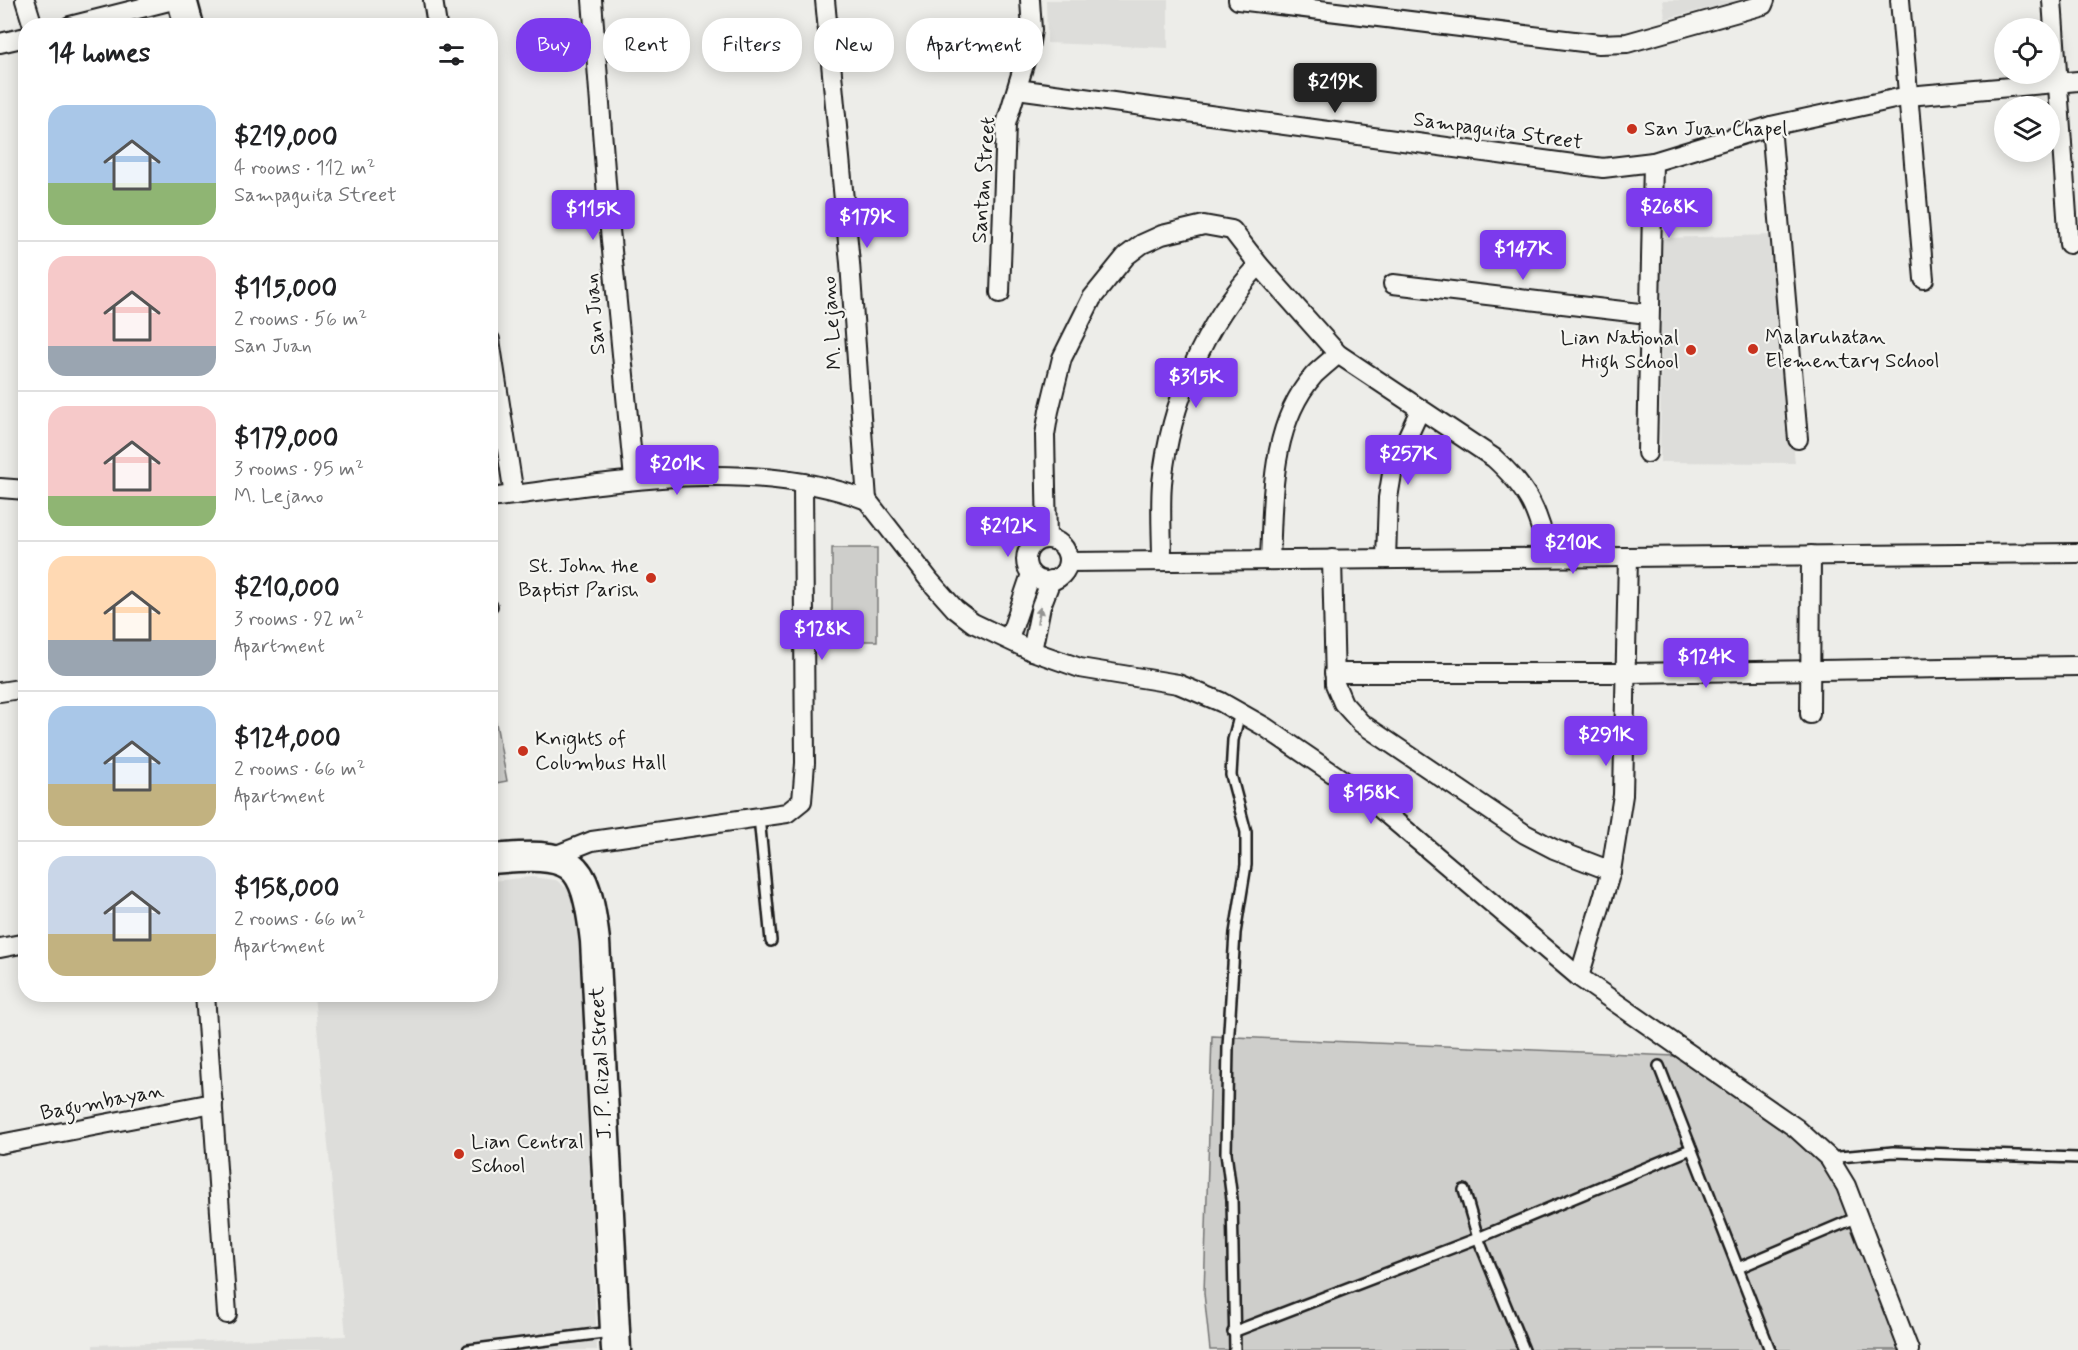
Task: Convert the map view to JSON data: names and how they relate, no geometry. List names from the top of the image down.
{
  "streets": {
    "main road": ["J. P. Rizal Street"],
    "street": [
      "Sampaguita Street",
      "Santan Street",
      "San Juan",
      "M. Lejano",
      "Bagumbayan"
    ]
  },
  "crossings": [
    ["Sampaguita Street", "Santan Street"]
  ],
  "places": [
    "San Juan Chapel",
    "Malaruhatan Elementary School",
    "Lian National High School",
    "St. John the Baptist Parish",
    "Knights of Columbus Hall",
    "Lian Central School"
  ],
  "page": {
    "chip": [
      "Buy",
      "Rent",
      "Filters",
      "New",
      "Apartment"
    ],
    "heading": "14 homes",
    "price": [
      "$219K",
      "$268K",
      "$115K",
      "$179K",
      "$147K",
      "$315K",
      "$257K",
      "$201K",
      "$212K",
      "$210K",
      "$128K",
      "$124K",
      "$291K",
      "$158K"
    ],
    "list": [
      {
        "name": "$219,000",
        "note": "4 rooms · 112 m² · Sampaguita Street"
      },
      {
        "name": "$115,000",
        "note": "2 rooms · 56 m² · San Juan"
      },
      {
        "name": "$179,000",
        "note": "3 rooms · 95 m² · M. Lejano"
      },
      {
        "name": "$210,000",
        "note": "3 rooms · 92 m² · Apartment"
      },
      {
        "name": "$124,000",
        "note": "2 rooms · 66 m² · Apartment"
      },
      {
        "name": "$158,000",
        "note": "2 rooms · 66 m² · Apartment"
      }
    ]
  }
}
